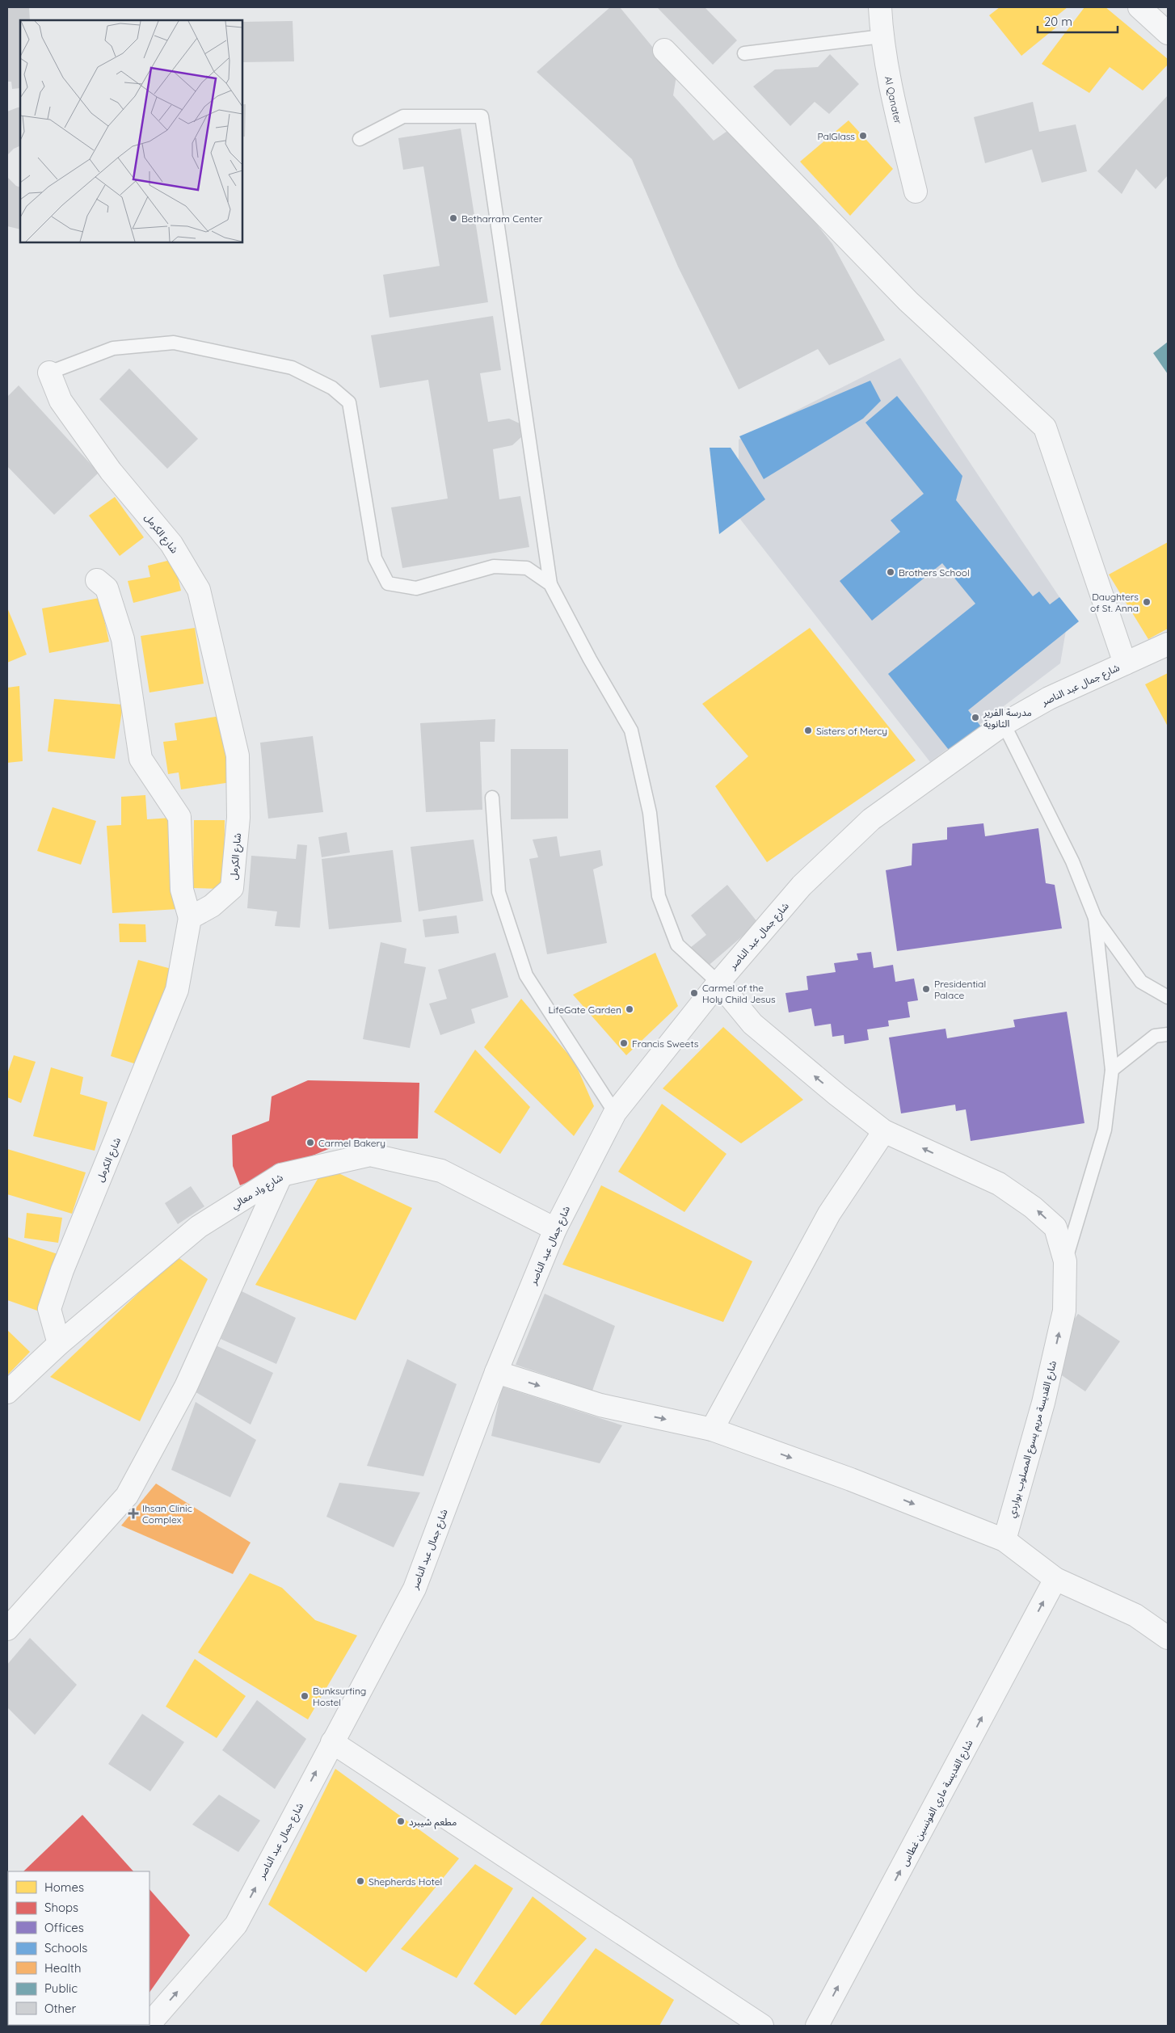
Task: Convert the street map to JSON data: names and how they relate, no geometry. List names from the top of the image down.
{
  "streets": {
    "street": [
      "Al Qanater",
      "شارع الكرمل",
      "شارع جمال عبد الناصر",
      "شارع واد معالي",
      "شارع القديسة مريم يسوع المصلوب بواردي",
      "شارع القديسة ماري الفونسين غطاس"
    ]
  },
  "crossings": [
    ["شارع الكرمل", "شارع واد معالي"],
    ["شارع جمال عبد الناصر", "شارع واد معالي"],
    ["شارع جمال عبد الناصر", "شارع القديسة مريم يسوع المصلوب بواردي"]
  ],
  "one_way": ["شارع القديسة مريم يسوع المصلوب بواردي", "شارع القديسة ماري الفونسين غطاس"],
  "places": {
    "other": [
      "PalGlass",
      "Betharram Center",
      "Brothers School",
      "Daughters of St. Anna",
      "مدرسة الفرير الثانوية",
      "Sisters of Mercy",
      "Presidential Palace",
      "Carmel of the Holy Child Jesus",
      "LifeGate Garden",
      "Francis Sweets",
      "Carmel Bakery",
      "Bunksurfing Hostel",
      "مطعم شيبرد",
      "Shepherds Hotel"
    ],
    "health": ["Ihsan Clinic Complex"]
  },
  "legend": [
    "Homes",
    "Shops",
    "Offices",
    "Schools",
    "Health",
    "Public",
    "Other"
  ],
  "scale_bar": "20 m"
}
